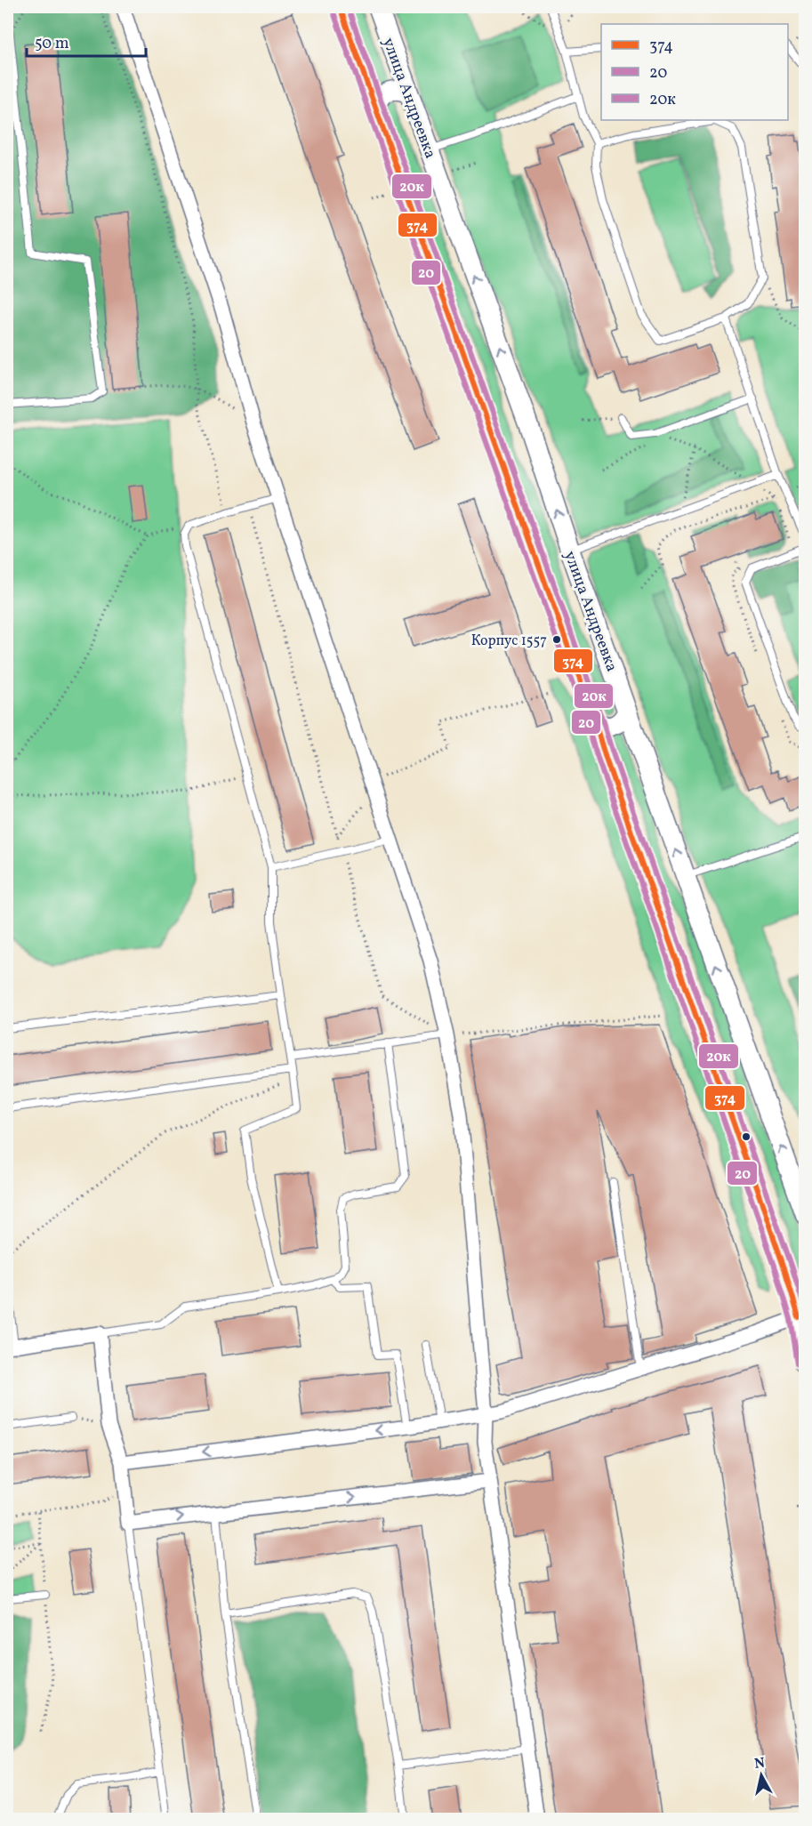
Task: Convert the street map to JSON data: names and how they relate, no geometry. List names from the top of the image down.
{
  "streets": {
    "main road": ["улица Андреевка"]
  },
  "places": ["Корпус 1557"],
  "lines": ["transit line 374", "transit line 20к", "transit line 20"],
  "legend": ["374", "20", "20к"],
  "scale_bar": "50 m",
  "north": "top"
}
